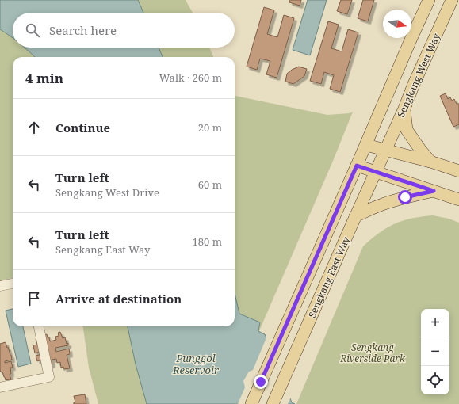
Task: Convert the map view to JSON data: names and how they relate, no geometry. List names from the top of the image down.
{
  "streets": {
    "main road": ["Sengkang West Way", "Sengkang East Way"]
  },
  "crossings": [
    ["Sengkang West Way", "Sengkang East Way"]
  ],
  "water": ["Punggol Reservoir"],
  "parks": ["Sengkang Riverside Park"],
  "north": "right",
  "page": {
    "search": "Search here",
    "heading": ["4 min", "Walk · 260 m"],
    "list": [
      ["Continue", "20 m"],
      ["Turn left", "Sengkang West Drive", "60 m"],
      ["Turn left", "Sengkang East Way", "180 m"],
      "Arrive at destination"
    ],
    "map_buttons": ["+", "−"]
  }
}
